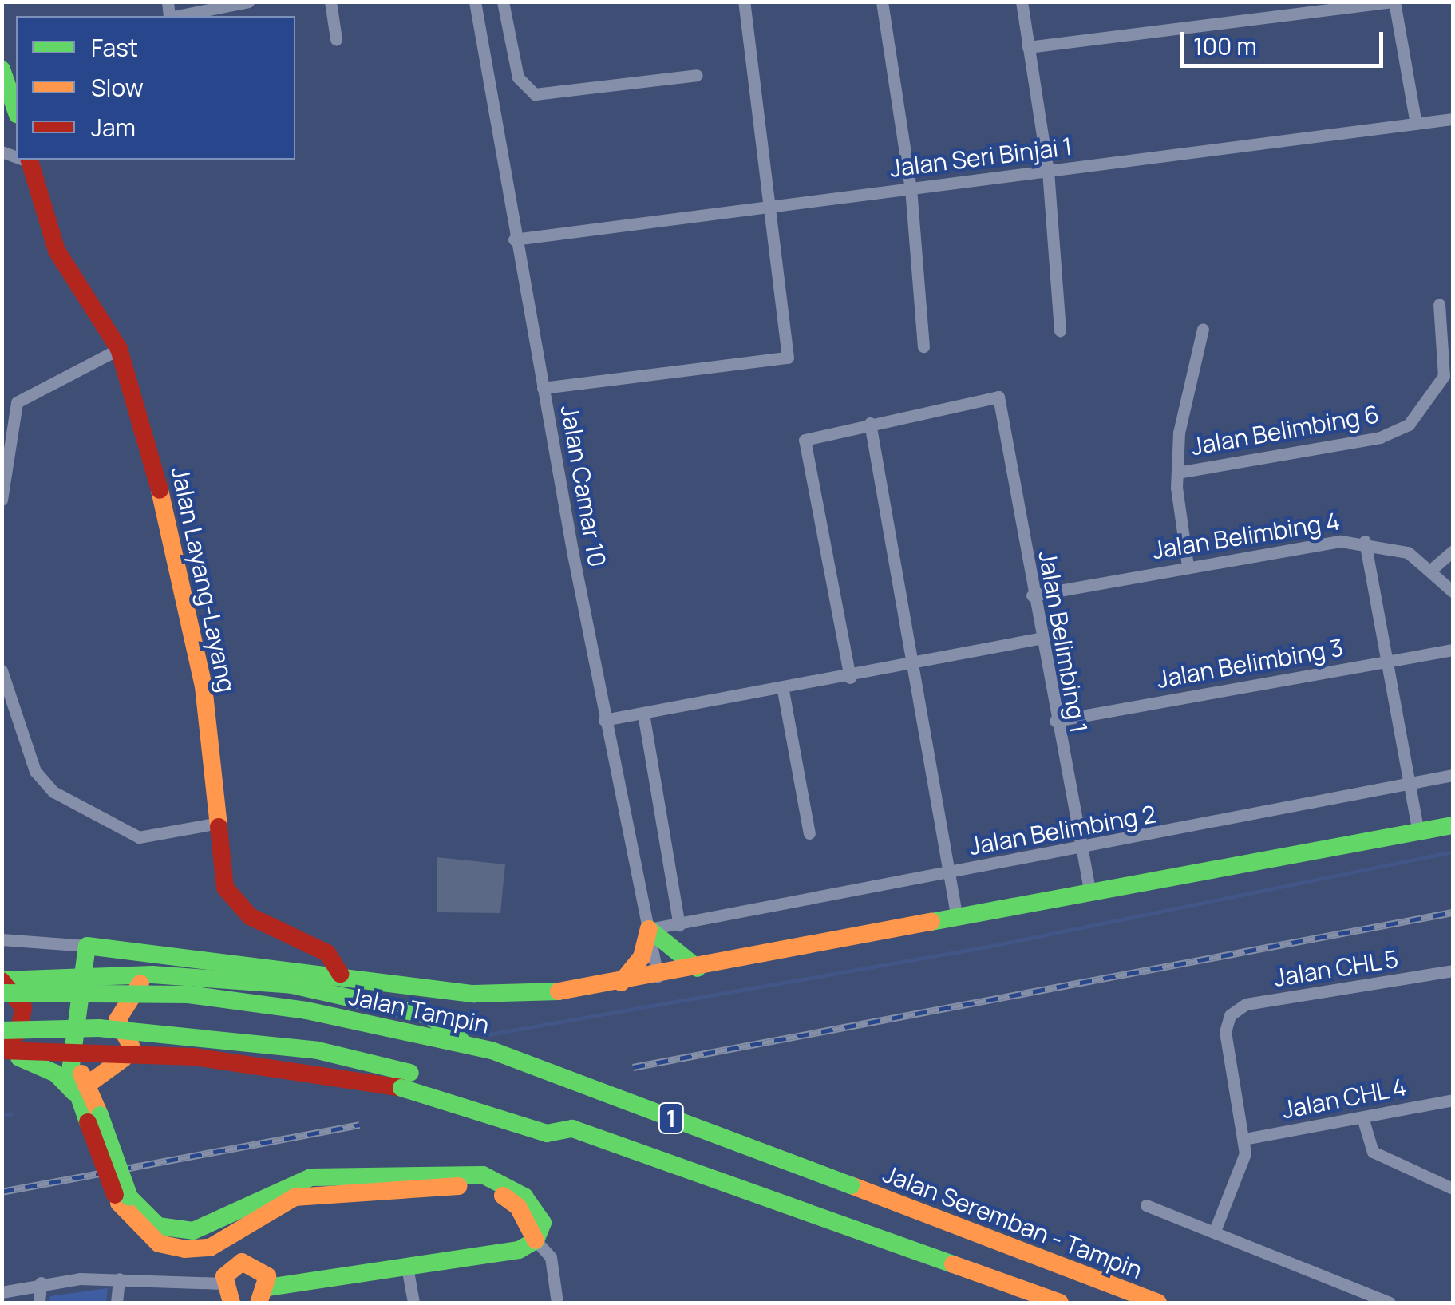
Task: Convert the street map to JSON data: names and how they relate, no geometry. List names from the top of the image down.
{
  "streets": {
    "main road": [
      "Jalan Layang-Layang",
      "Jalan Tampin",
      "1",
      "Jalan Seremban - Tampin"
    ],
    "street": [
      "Jalan Seri Binjai 1",
      "Jalan Belimbing 6",
      "Jalan Camar 10",
      "Jalan Belimbing 4",
      "Jalan Belimbing 1",
      "Jalan Belimbing 3",
      "Jalan Belimbing 2",
      "Jalan CHL 5",
      "Jalan CHL 4"
    ]
  },
  "crossings": [
    ["Jalan Seri Binjai 1", "Jalan Camar 10"],
    ["Jalan Camar 10", "Jalan Belimbing 2"],
    ["Jalan Belimbing 4", "Jalan Belimbing 1"],
    ["Jalan Belimbing 1", "Jalan Belimbing 3"],
    ["Jalan Belimbing 1", "Jalan Belimbing 2"],
    ["Jalan CHL 5", "Jalan CHL 4"],
    ["Jalan Tampin", "Jalan Seremban - Tampin"]
  ],
  "legend": ["Fast", "Slow", "Jam"],
  "scale_bar": "100 m"
}
